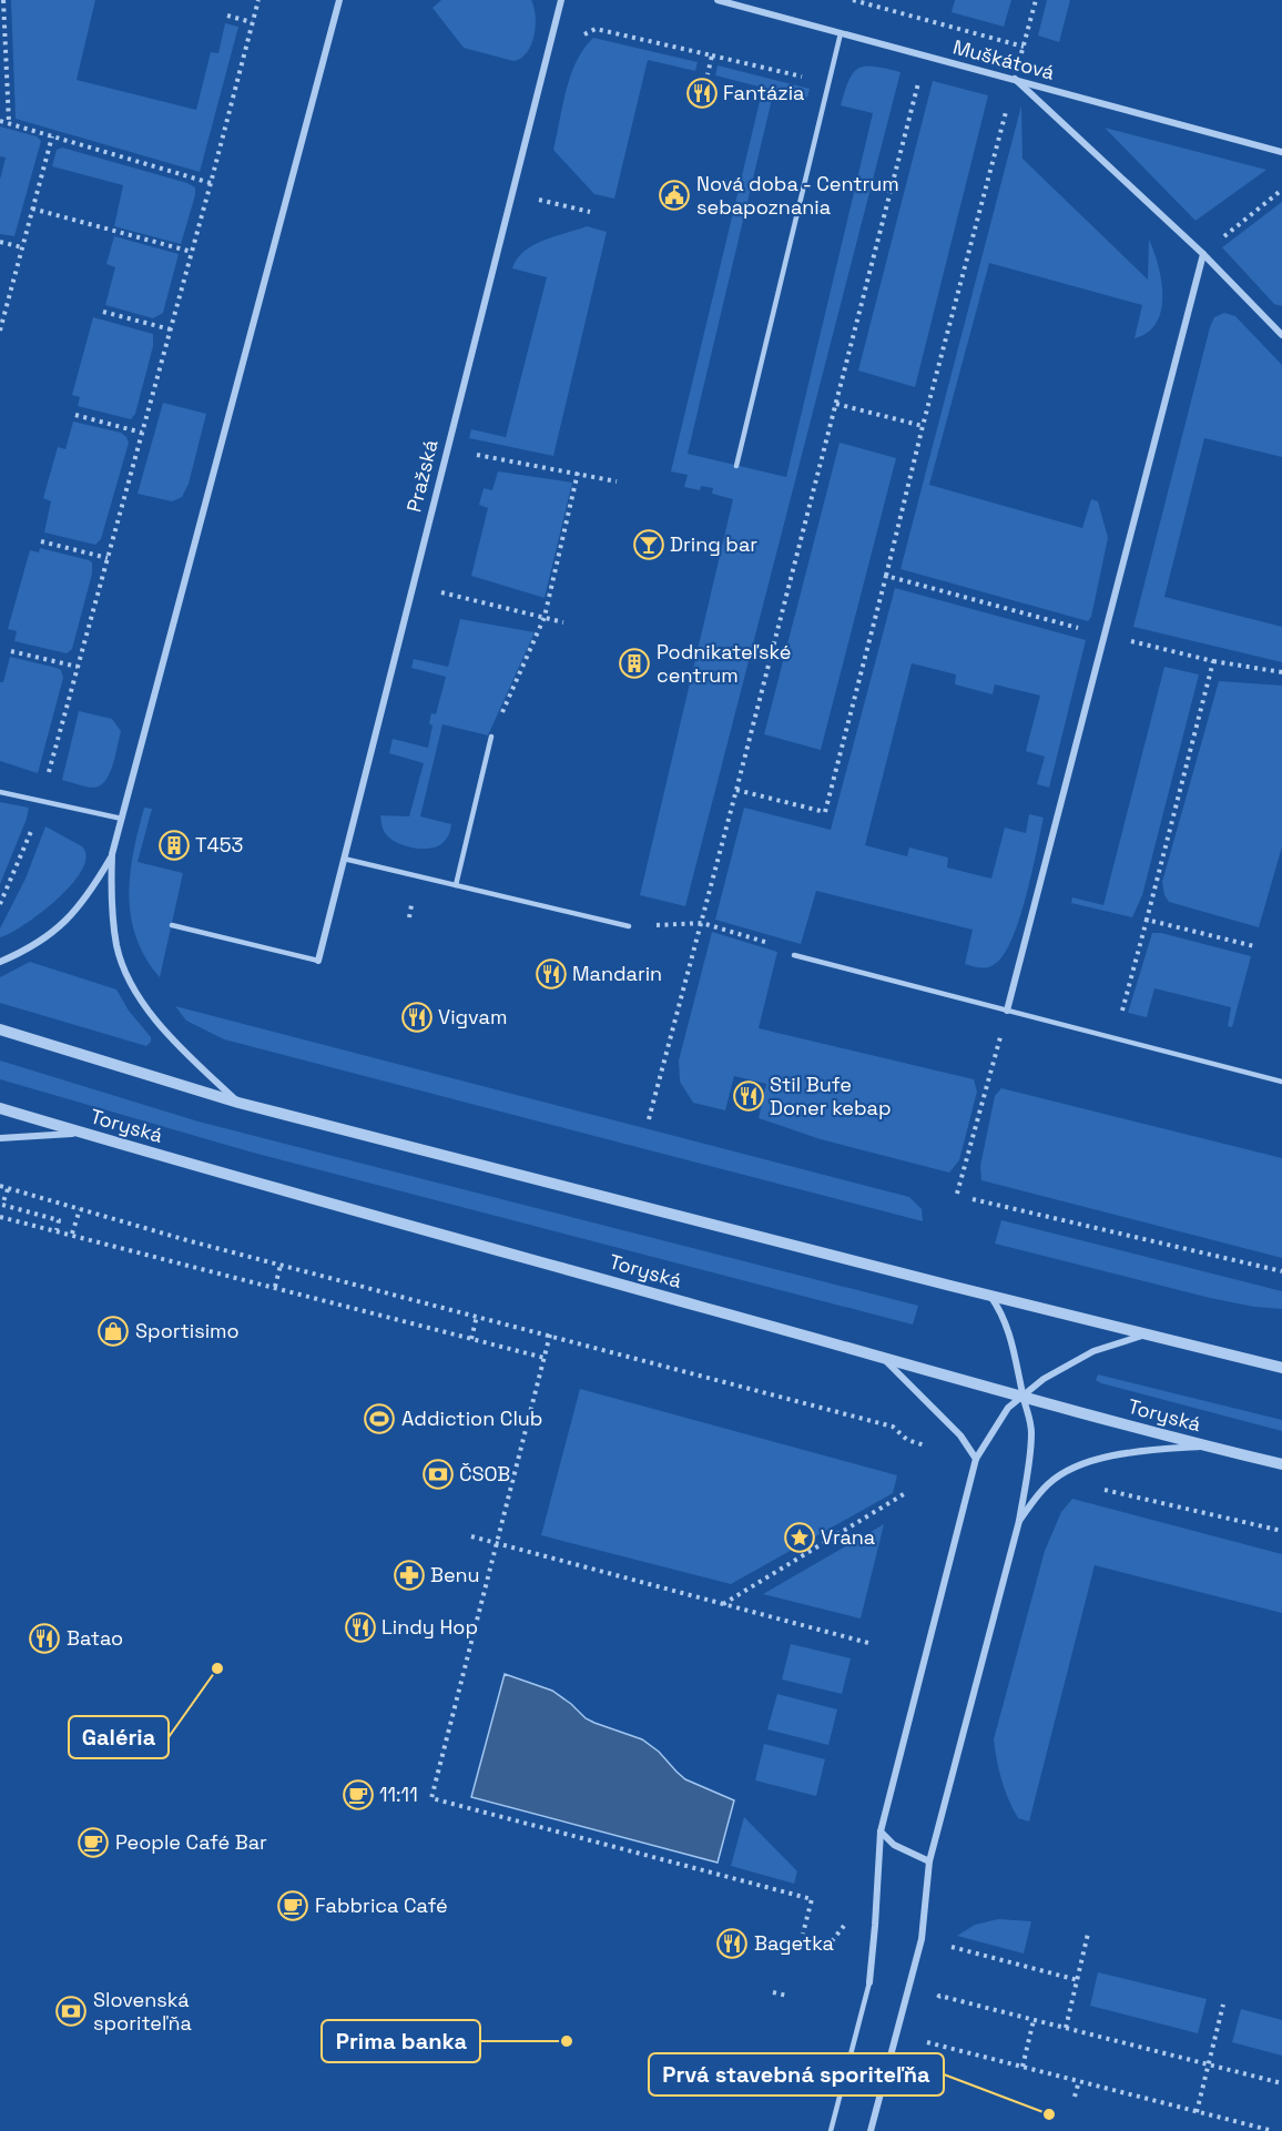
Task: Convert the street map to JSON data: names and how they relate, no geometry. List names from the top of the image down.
{
  "streets": {
    "street": ["Muškátová", "Pražská", "Toryská"]
  },
  "places": {
    "restaurant": [
      "Fantázia",
      "Mandarin",
      "Vigvam",
      "Stil Bufe Doner kebap",
      "Lindy Hop",
      "Batao",
      "Bagetka"
    ],
    "public building": ["Nová doba - Centrum sebapoznania"],
    "bar": ["Dring bar"],
    "building": ["Podnikateľské centrum", "T453"],
    "shop": ["Sportisimo"],
    "sports": ["Addiction Club"],
    "bank": ["ČSOB", "Slovenská sporiteľňa"],
    "place": ["Vrana"],
    "pharmacy": ["Benu"],
    "other": ["Galéria", "Prima banka", "Prvá stavebná sporiteľňa"],
    "cafe": ["11:11", "People Café Bar", "Fabbrica Café"]
  }
}
